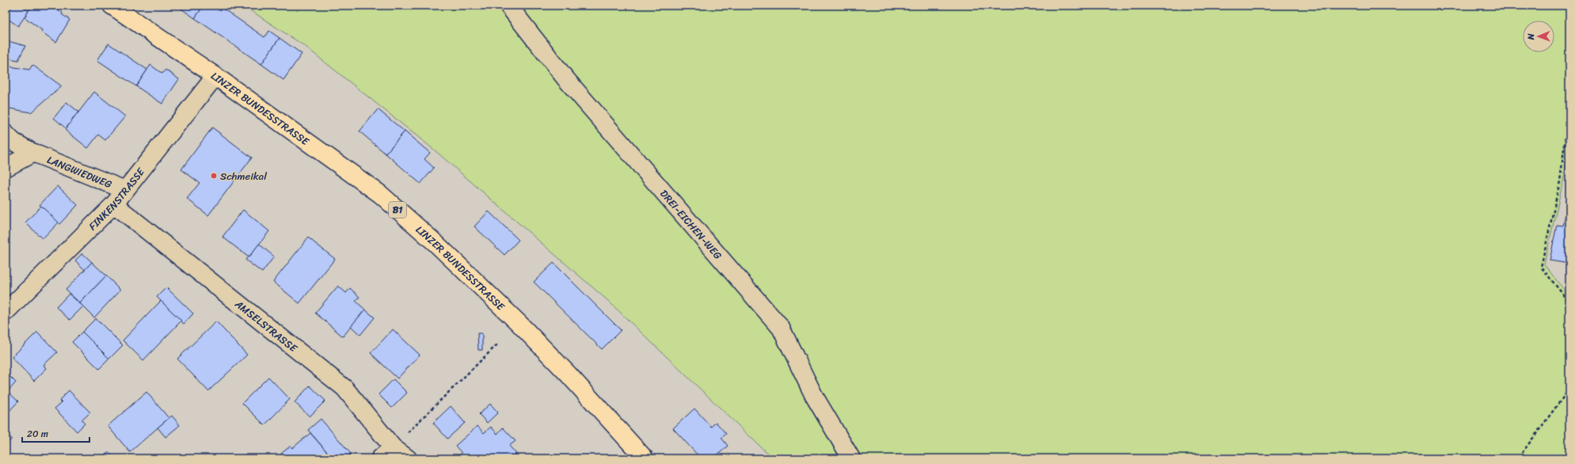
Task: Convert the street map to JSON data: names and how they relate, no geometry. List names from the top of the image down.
{
  "streets": {
    "main road": ["LINZER BUNDESSTRASSE", "B1"],
    "street": [
      "LANGWIEDWEG",
      "FINKENSTRASSE",
      "DREI-EICHEN-WEG",
      "AMSELSTRASSE"
    ]
  },
  "crossings": [
    ["LINZER BUNDESSTRASSE", "FINKENSTRASSE"],
    ["LANGWIEDWEG", "FINKENSTRASSE"],
    ["FINKENSTRASSE", "AMSELSTRASSE"]
  ],
  "places": ["Schmeikal"],
  "scale_bar": "20 m",
  "north": "left"
}
